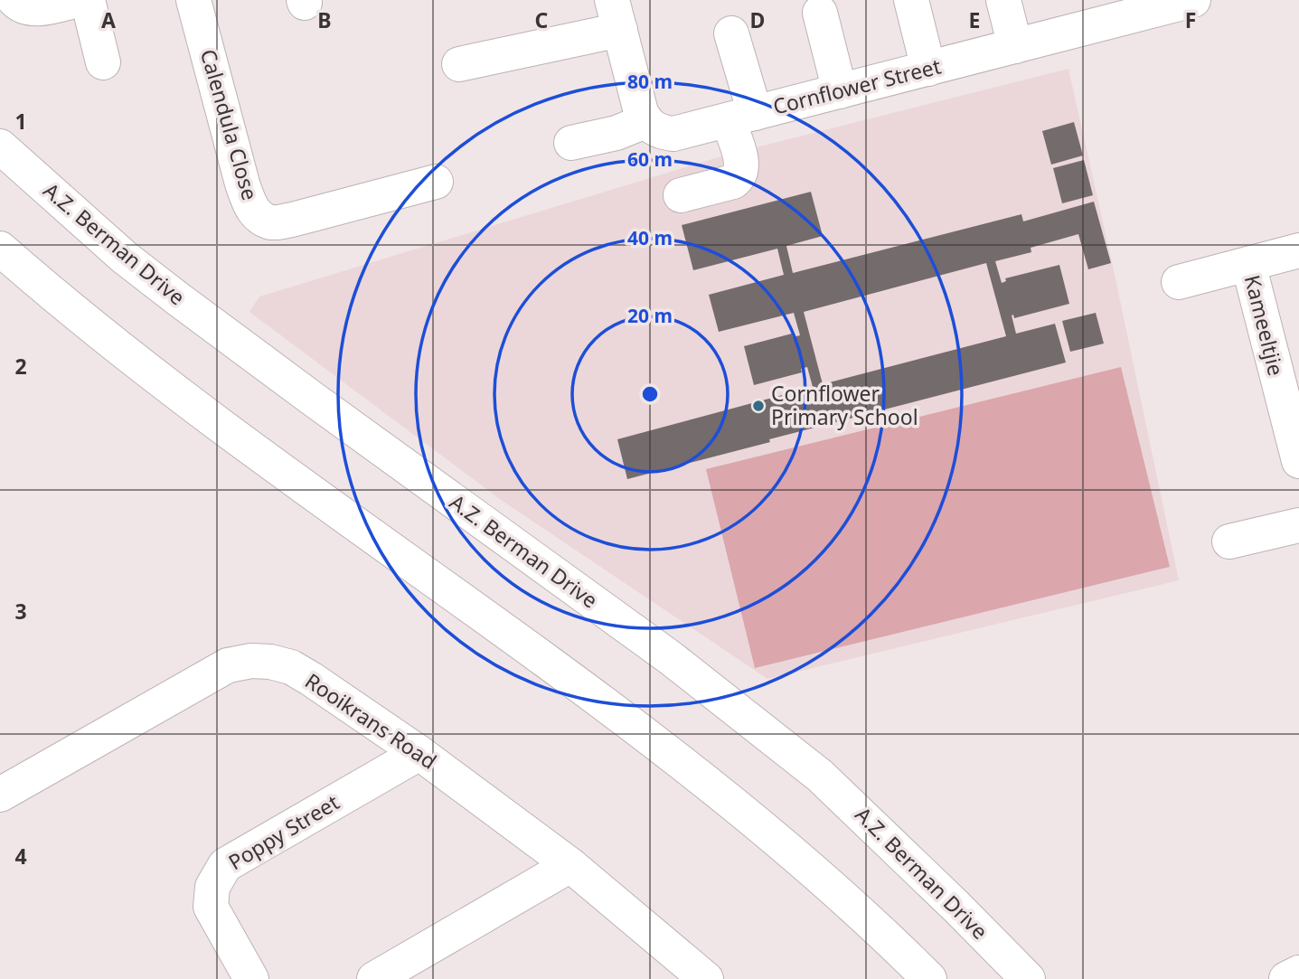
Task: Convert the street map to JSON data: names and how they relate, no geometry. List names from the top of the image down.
{
  "streets": {
    "street": [
      "Cornflower Street",
      "Calendula Close",
      "A.Z. Berman Drive",
      "Kameeltjie",
      "Rooikrans Road",
      "Poppy Street"
    ]
  },
  "crossings": [
    ["Rooikrans Road", "Poppy Street"]
  ],
  "places": ["Cornflower Primary School"],
  "grid": {
    "columns": [
      "A",
      "B",
      "C",
      "D",
      "E",
      "F"
    ],
    "rows": [
      "1",
      "2",
      "3",
      "4"
    ]
  },
  "rings": [
    "80 m",
    "60 m",
    "40 m",
    "20 m"
  ]
}
